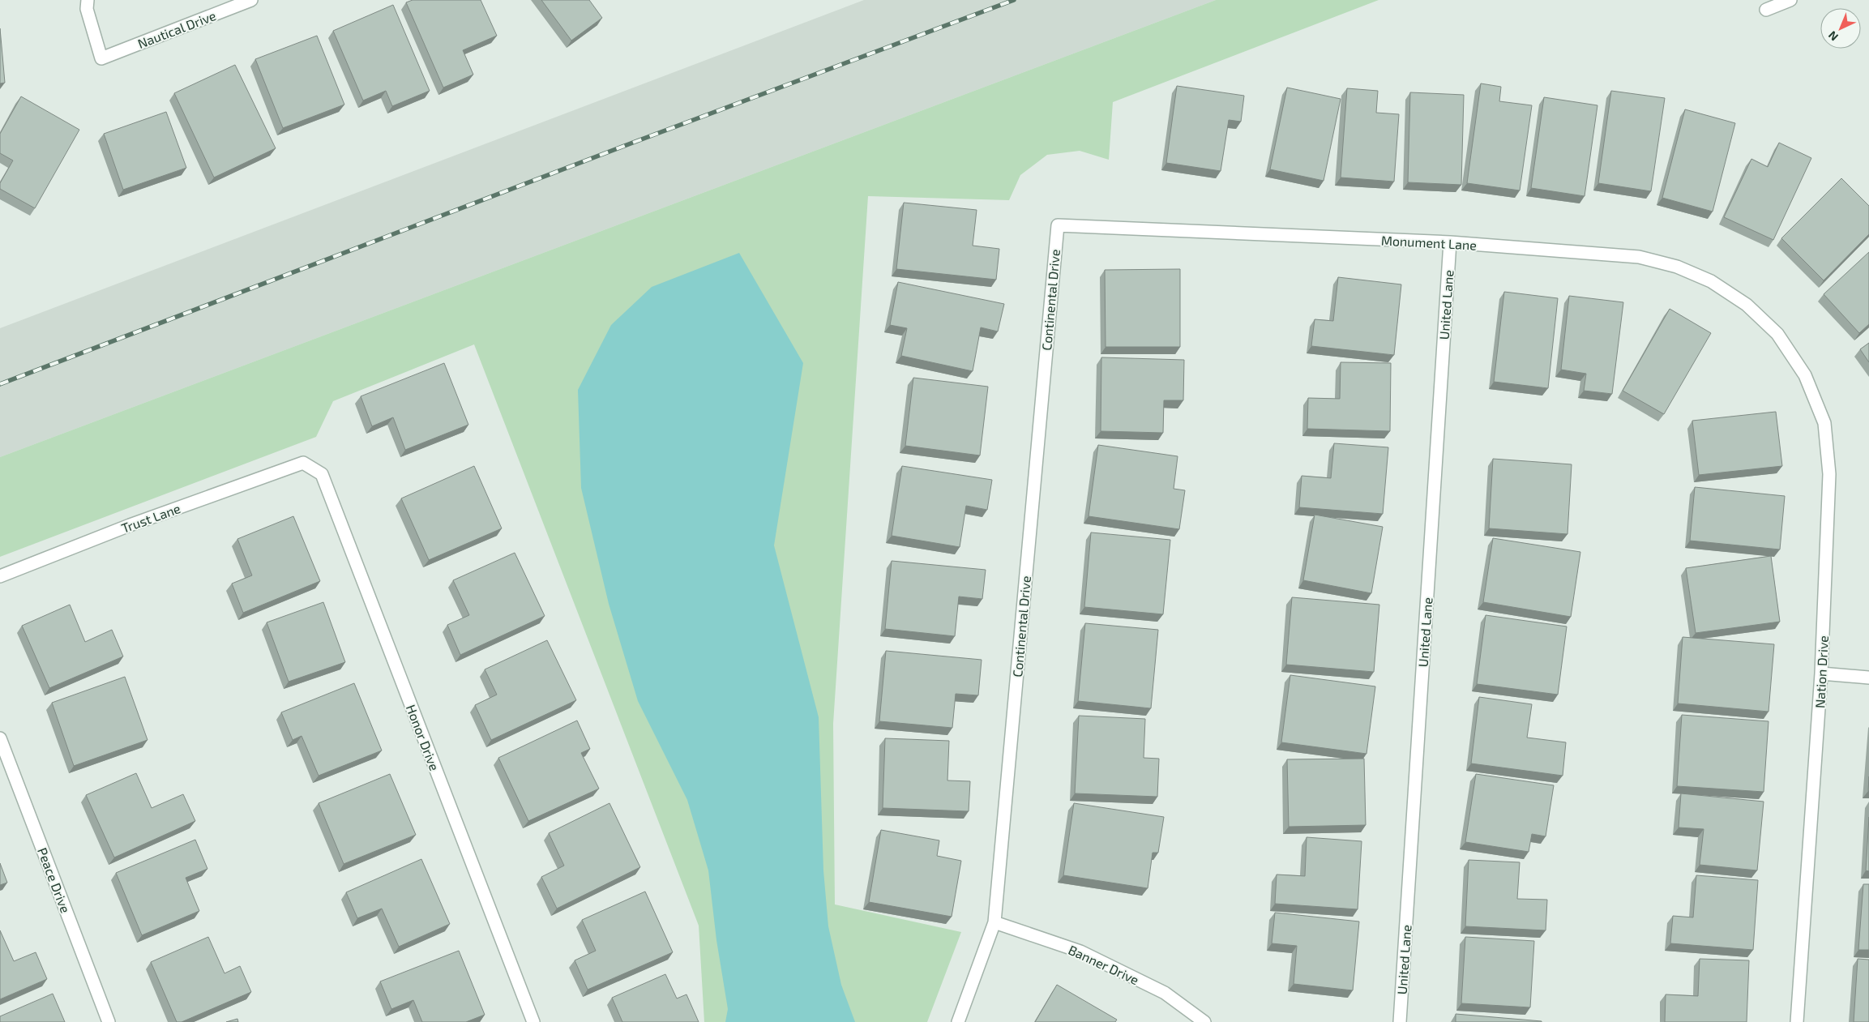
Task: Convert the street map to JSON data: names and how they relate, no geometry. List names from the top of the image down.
{
  "streets": {
    "street": [
      "Nautical Drive",
      "Monument Lane",
      "Continental Drive",
      "United Lane",
      "Trust Lane",
      "Nation Drive",
      "Honor Drive",
      "Peace Drive",
      "Banner Drive"
    ]
  },
  "crossings": [
    ["Monument Lane", "Continental Drive"],
    ["Monument Lane", "United Lane"],
    ["Monument Lane", "Nation Drive"],
    ["Continental Drive", "Banner Drive"],
    ["Trust Lane", "Honor Drive"]
  ],
  "north": "bottom left"
}
